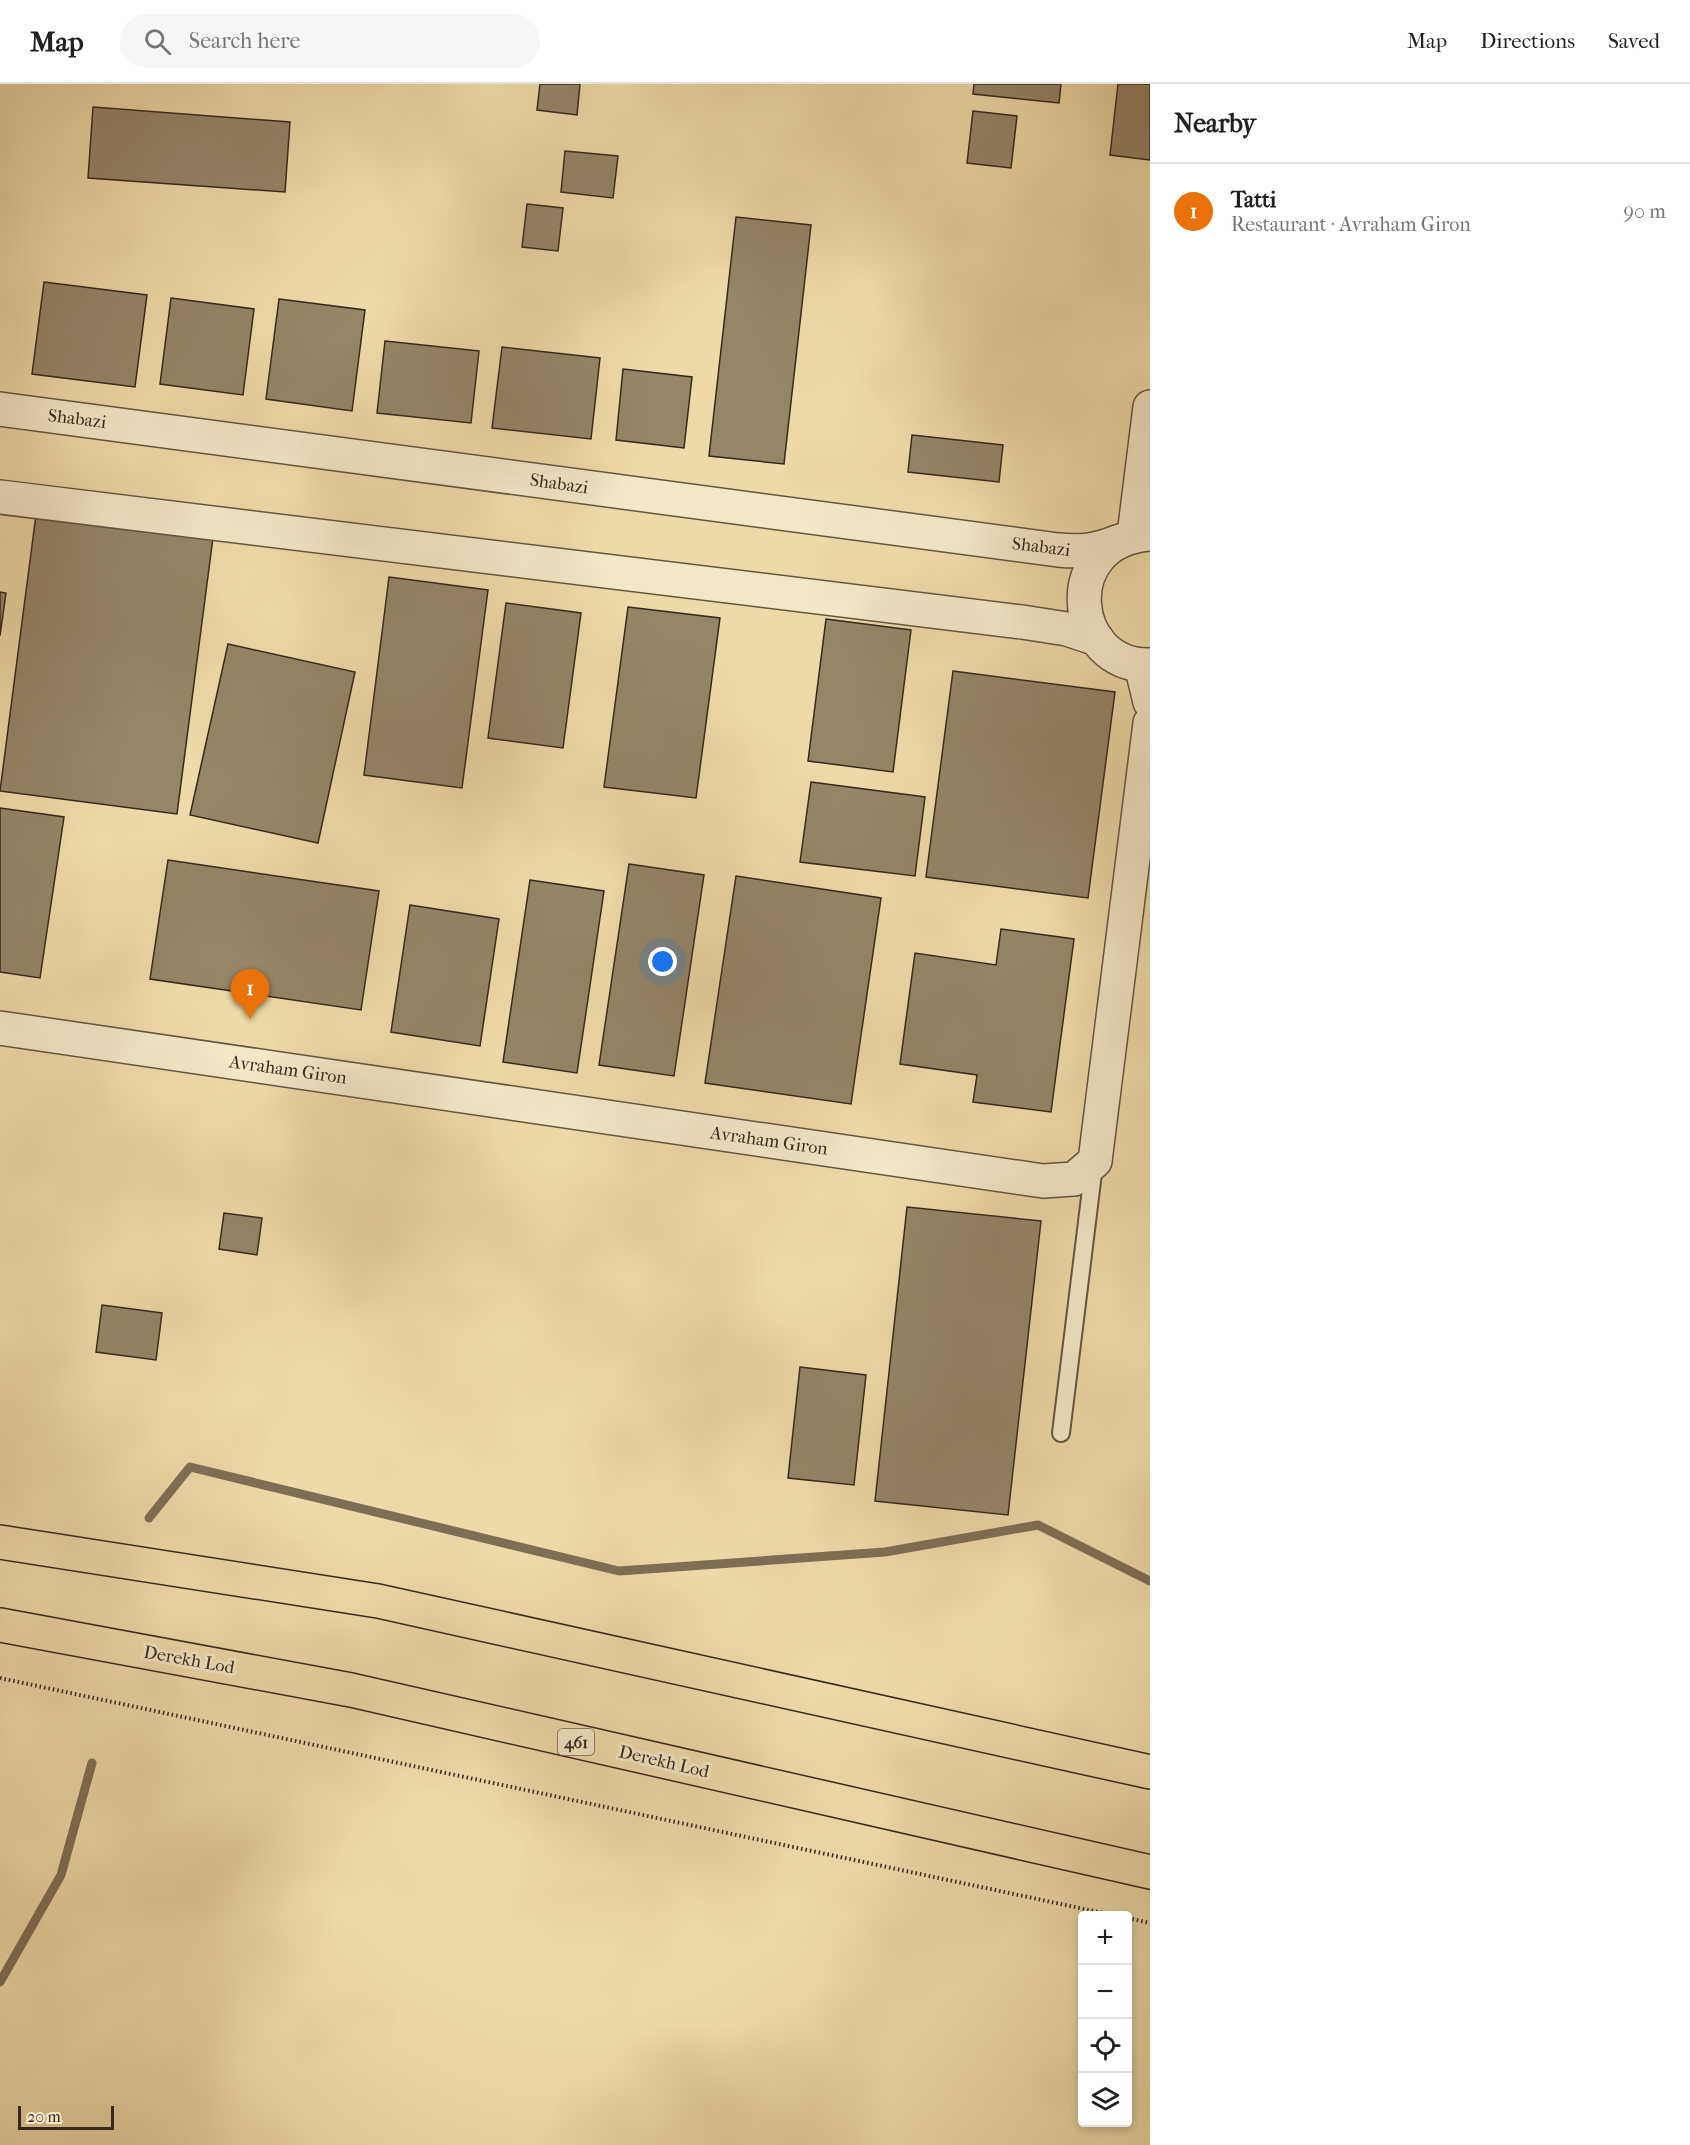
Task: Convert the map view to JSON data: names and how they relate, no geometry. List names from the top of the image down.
{
  "streets": {
    "main road": ["Derekh Lod", "461"],
    "street": ["Shabazi", "Avraham Giron"]
  },
  "scale_bar": "20 m",
  "page": {
    "header": "Map",
    "search": "Search here",
    "nav": ["Map", "Directions", "Saved"],
    "heading": "Nearby",
    "list": [
      {
        "mark": "1",
        "name": "Tatti",
        "note": "Restaurant · Avraham Giron",
        "value": "90 m"
      }
    ],
    "pins": "1",
    "map_buttons": ["+", "−"],
    "scale": "20 m"
  }
}
